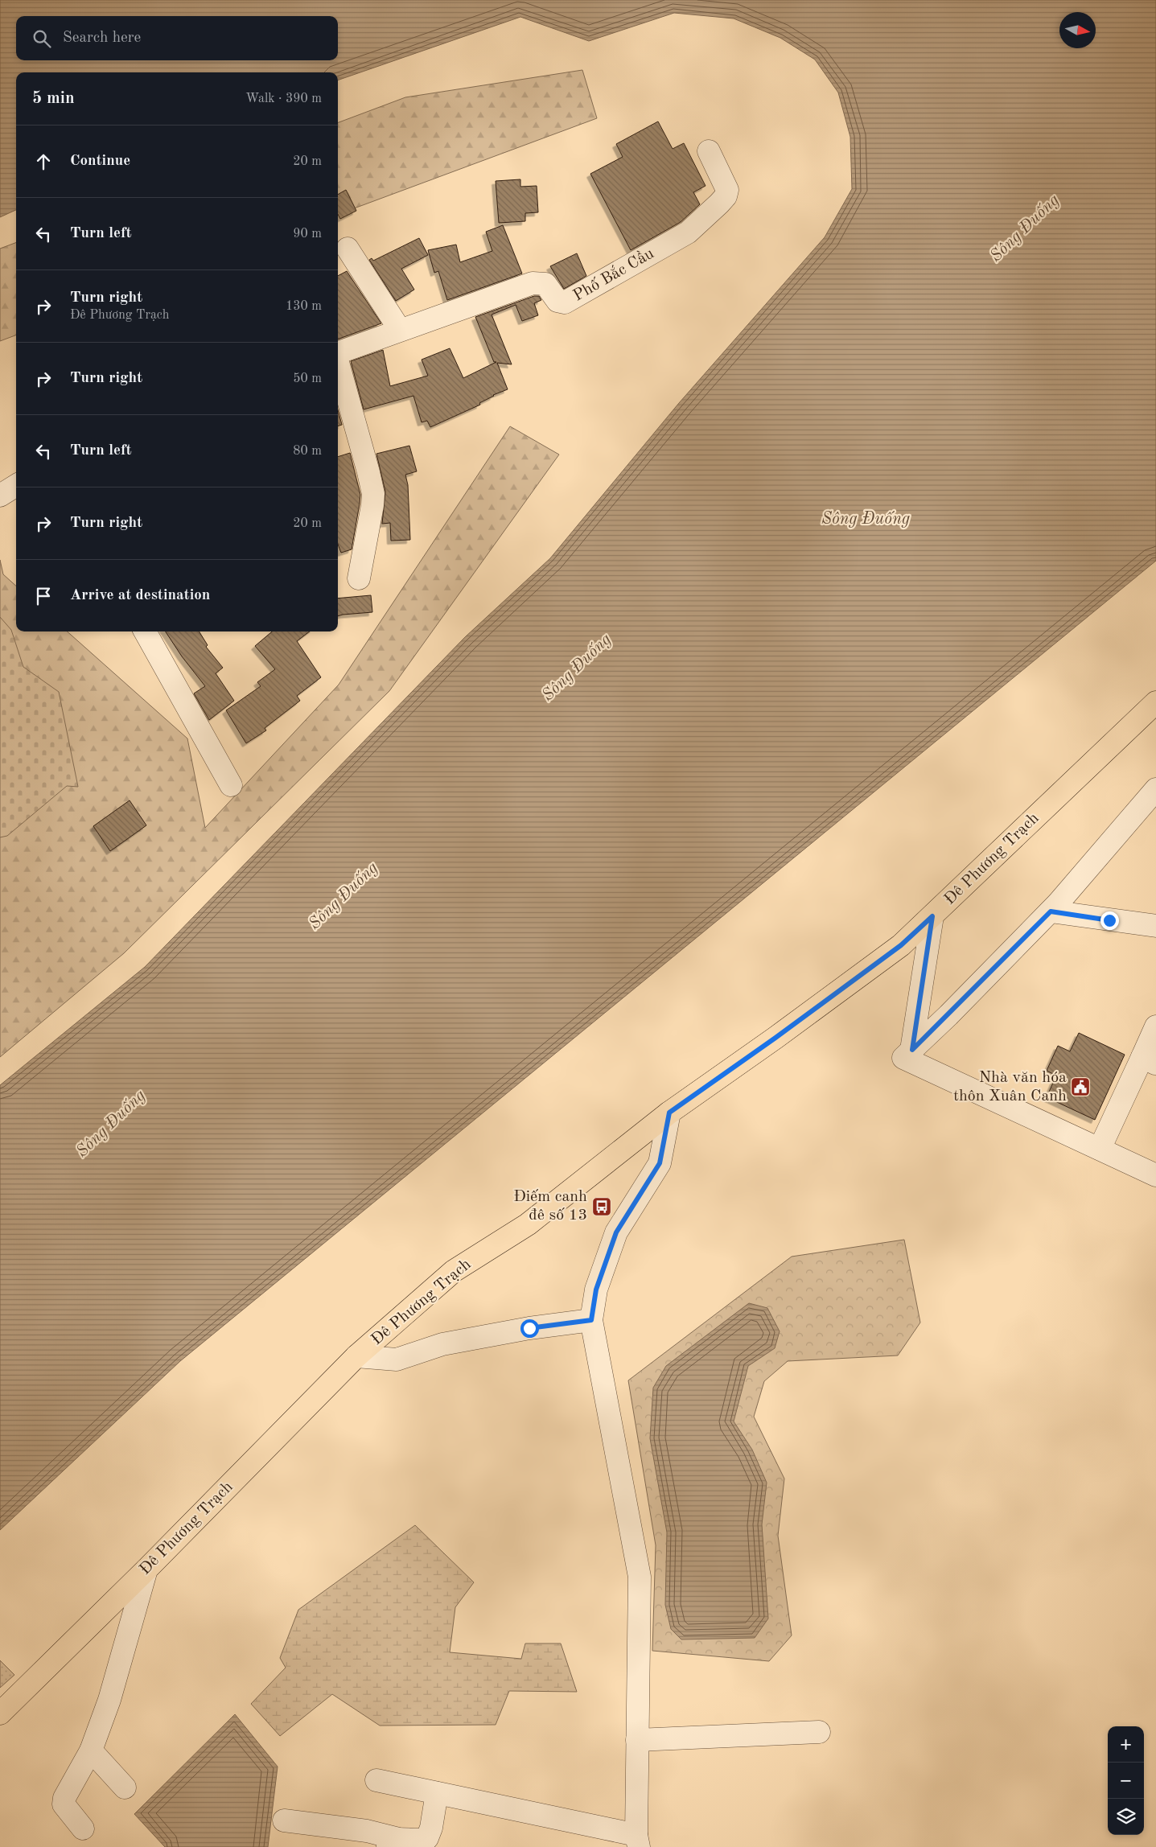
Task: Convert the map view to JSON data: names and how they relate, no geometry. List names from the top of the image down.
{
  "streets": {
    "main road": ["Đê Phương Trạch"],
    "street": ["Phố Bắc Cầu"]
  },
  "water": ["Sông Đuống"],
  "places": {
    "public building": ["Nhà văn hóa thôn Xuân Canh"],
    "bus stop": ["Điếm canh đê số 13"]
  },
  "north": "right",
  "page": {
    "search": "Search here",
    "heading": ["5 min", "Walk · 390 m"],
    "list": [
      ["Continue", "20 m"],
      ["Turn left", "90 m"],
      ["Turn right", "Đê Phương Trạch", "130 m"],
      ["Turn right", "50 m"],
      ["Turn left", "80 m"],
      ["Turn right", "20 m"],
      "Arrive at destination"
    ],
    "map_buttons": ["+", "−"]
  }
}
